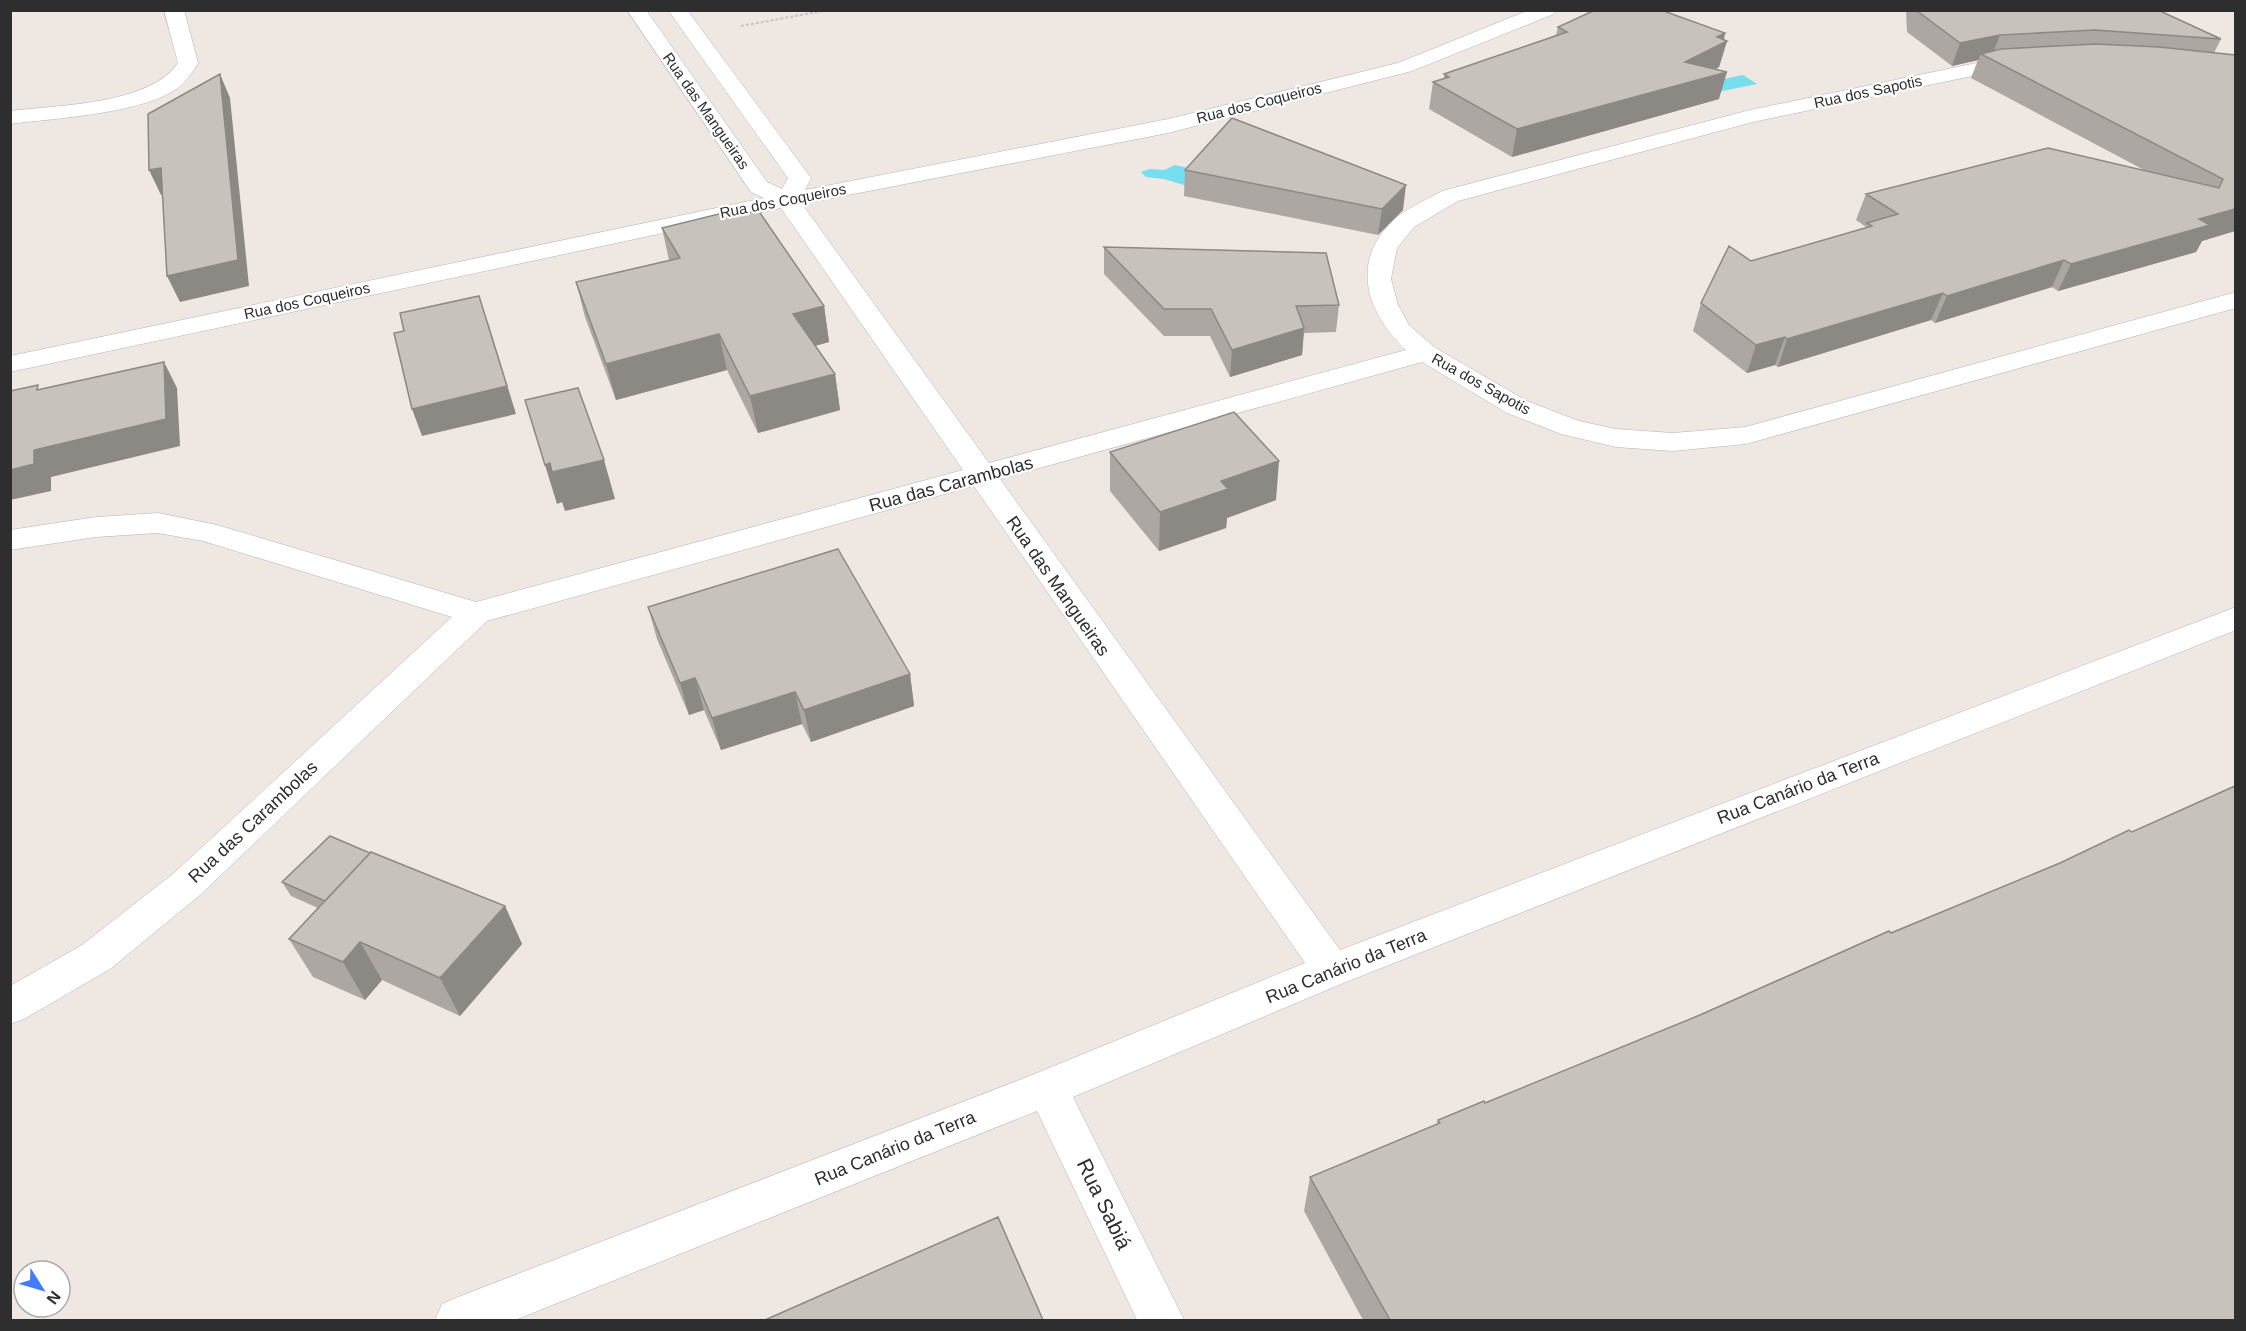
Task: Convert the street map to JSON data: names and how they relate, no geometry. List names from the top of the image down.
{
  "streets": {
    "street": [
      "Rua dos Sapotis",
      "Rua dos Coqueiros",
      "Rua das Mangueiras",
      "Rua das Carambolas",
      "Rua Canário da Terra",
      "Rua Sabiá"
    ]
  },
  "crossings": [
    ["Rua dos Sapotis", "Rua das Carambolas"],
    ["Rua dos Coqueiros", "Rua das Mangueiras"],
    ["Rua das Mangueiras", "Rua das Carambolas"],
    ["Rua das Mangueiras", "Rua Canário da Terra"],
    ["Rua Canário da Terra", "Rua Sabiá"]
  ],
  "north": "bottom right"
}
